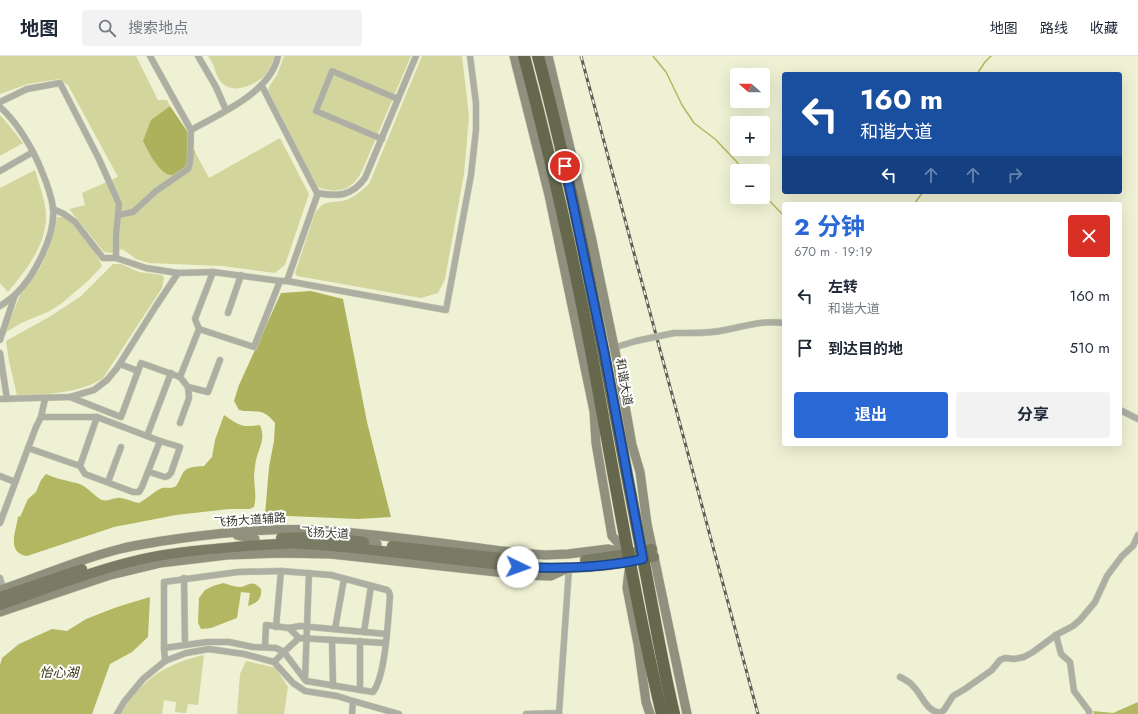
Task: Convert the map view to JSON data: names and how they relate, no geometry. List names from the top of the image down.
{
  "streets": {
    "highway": ["和谐大道"],
    "main road": ["飞扬大道"],
    "street": ["飞扬大道辅路"]
  },
  "crossings": [
    ["和谐大道", "飞扬大道"],
    ["飞扬大道辅路", "飞扬大道"]
  ],
  "water": ["怡心湖"],
  "north": "left",
  "page": {
    "header": "地图",
    "search": "搜索地点",
    "nav": ["地图", "路线", "收藏"],
    "map_buttons": ["+", "−"],
    "turn": ["160 m", "和谐大道"],
    "heading": ["2 分钟", "670 m · 19:19"],
    "list": [
      {
        "name": "左转",
        "note": "和谐大道",
        "value": "160 m"
      },
      {
        "name": "到达目的地",
        "value": "510 m"
      }
    ],
    "buttons": ["退出", "分享"]
  }
}
